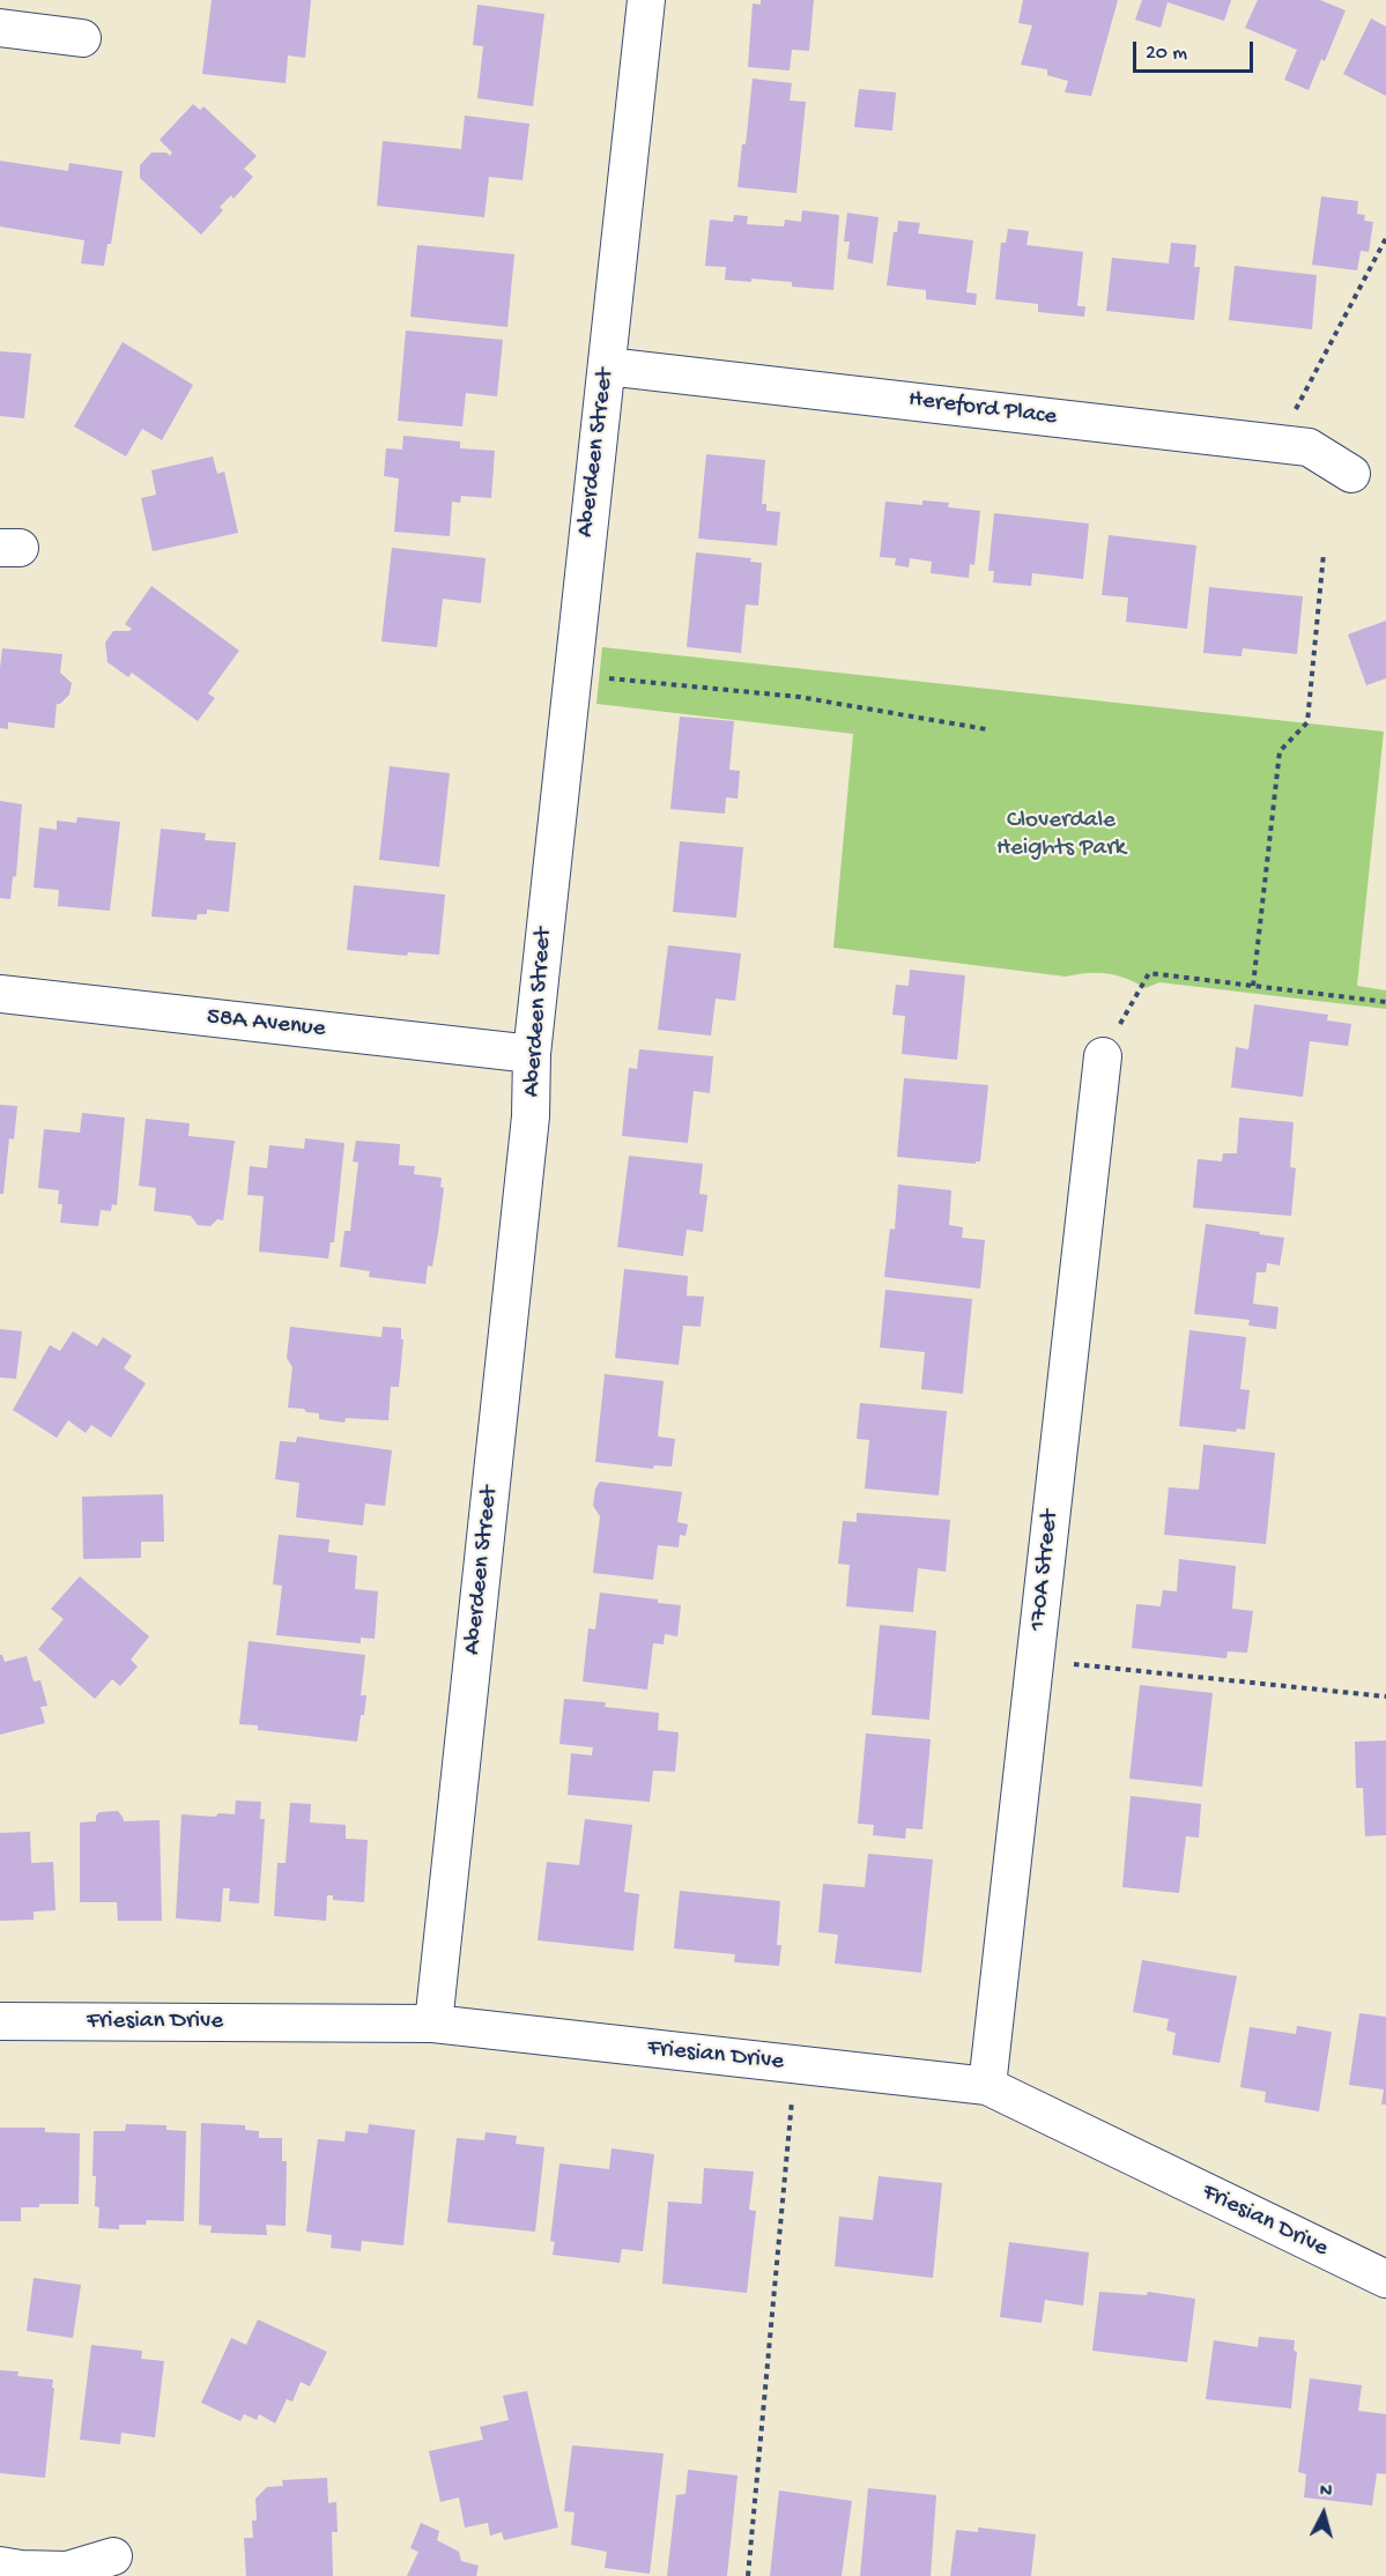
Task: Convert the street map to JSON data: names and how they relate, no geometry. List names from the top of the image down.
{
  "streets": {
    "street": [
      "Hereford Place",
      "Aberdeen Street",
      "58A Avenue",
      "170A Street",
      "Friesian Drive"
    ]
  },
  "crossings": [
    ["Hereford Place", "Aberdeen Street"],
    ["Aberdeen Street", "58A Avenue"],
    ["Aberdeen Street", "Friesian Drive"],
    ["170A Street", "Friesian Drive"]
  ],
  "parks": ["Cloverdale Heights Park"],
  "scale_bar": "20 m",
  "north": "top"
}
